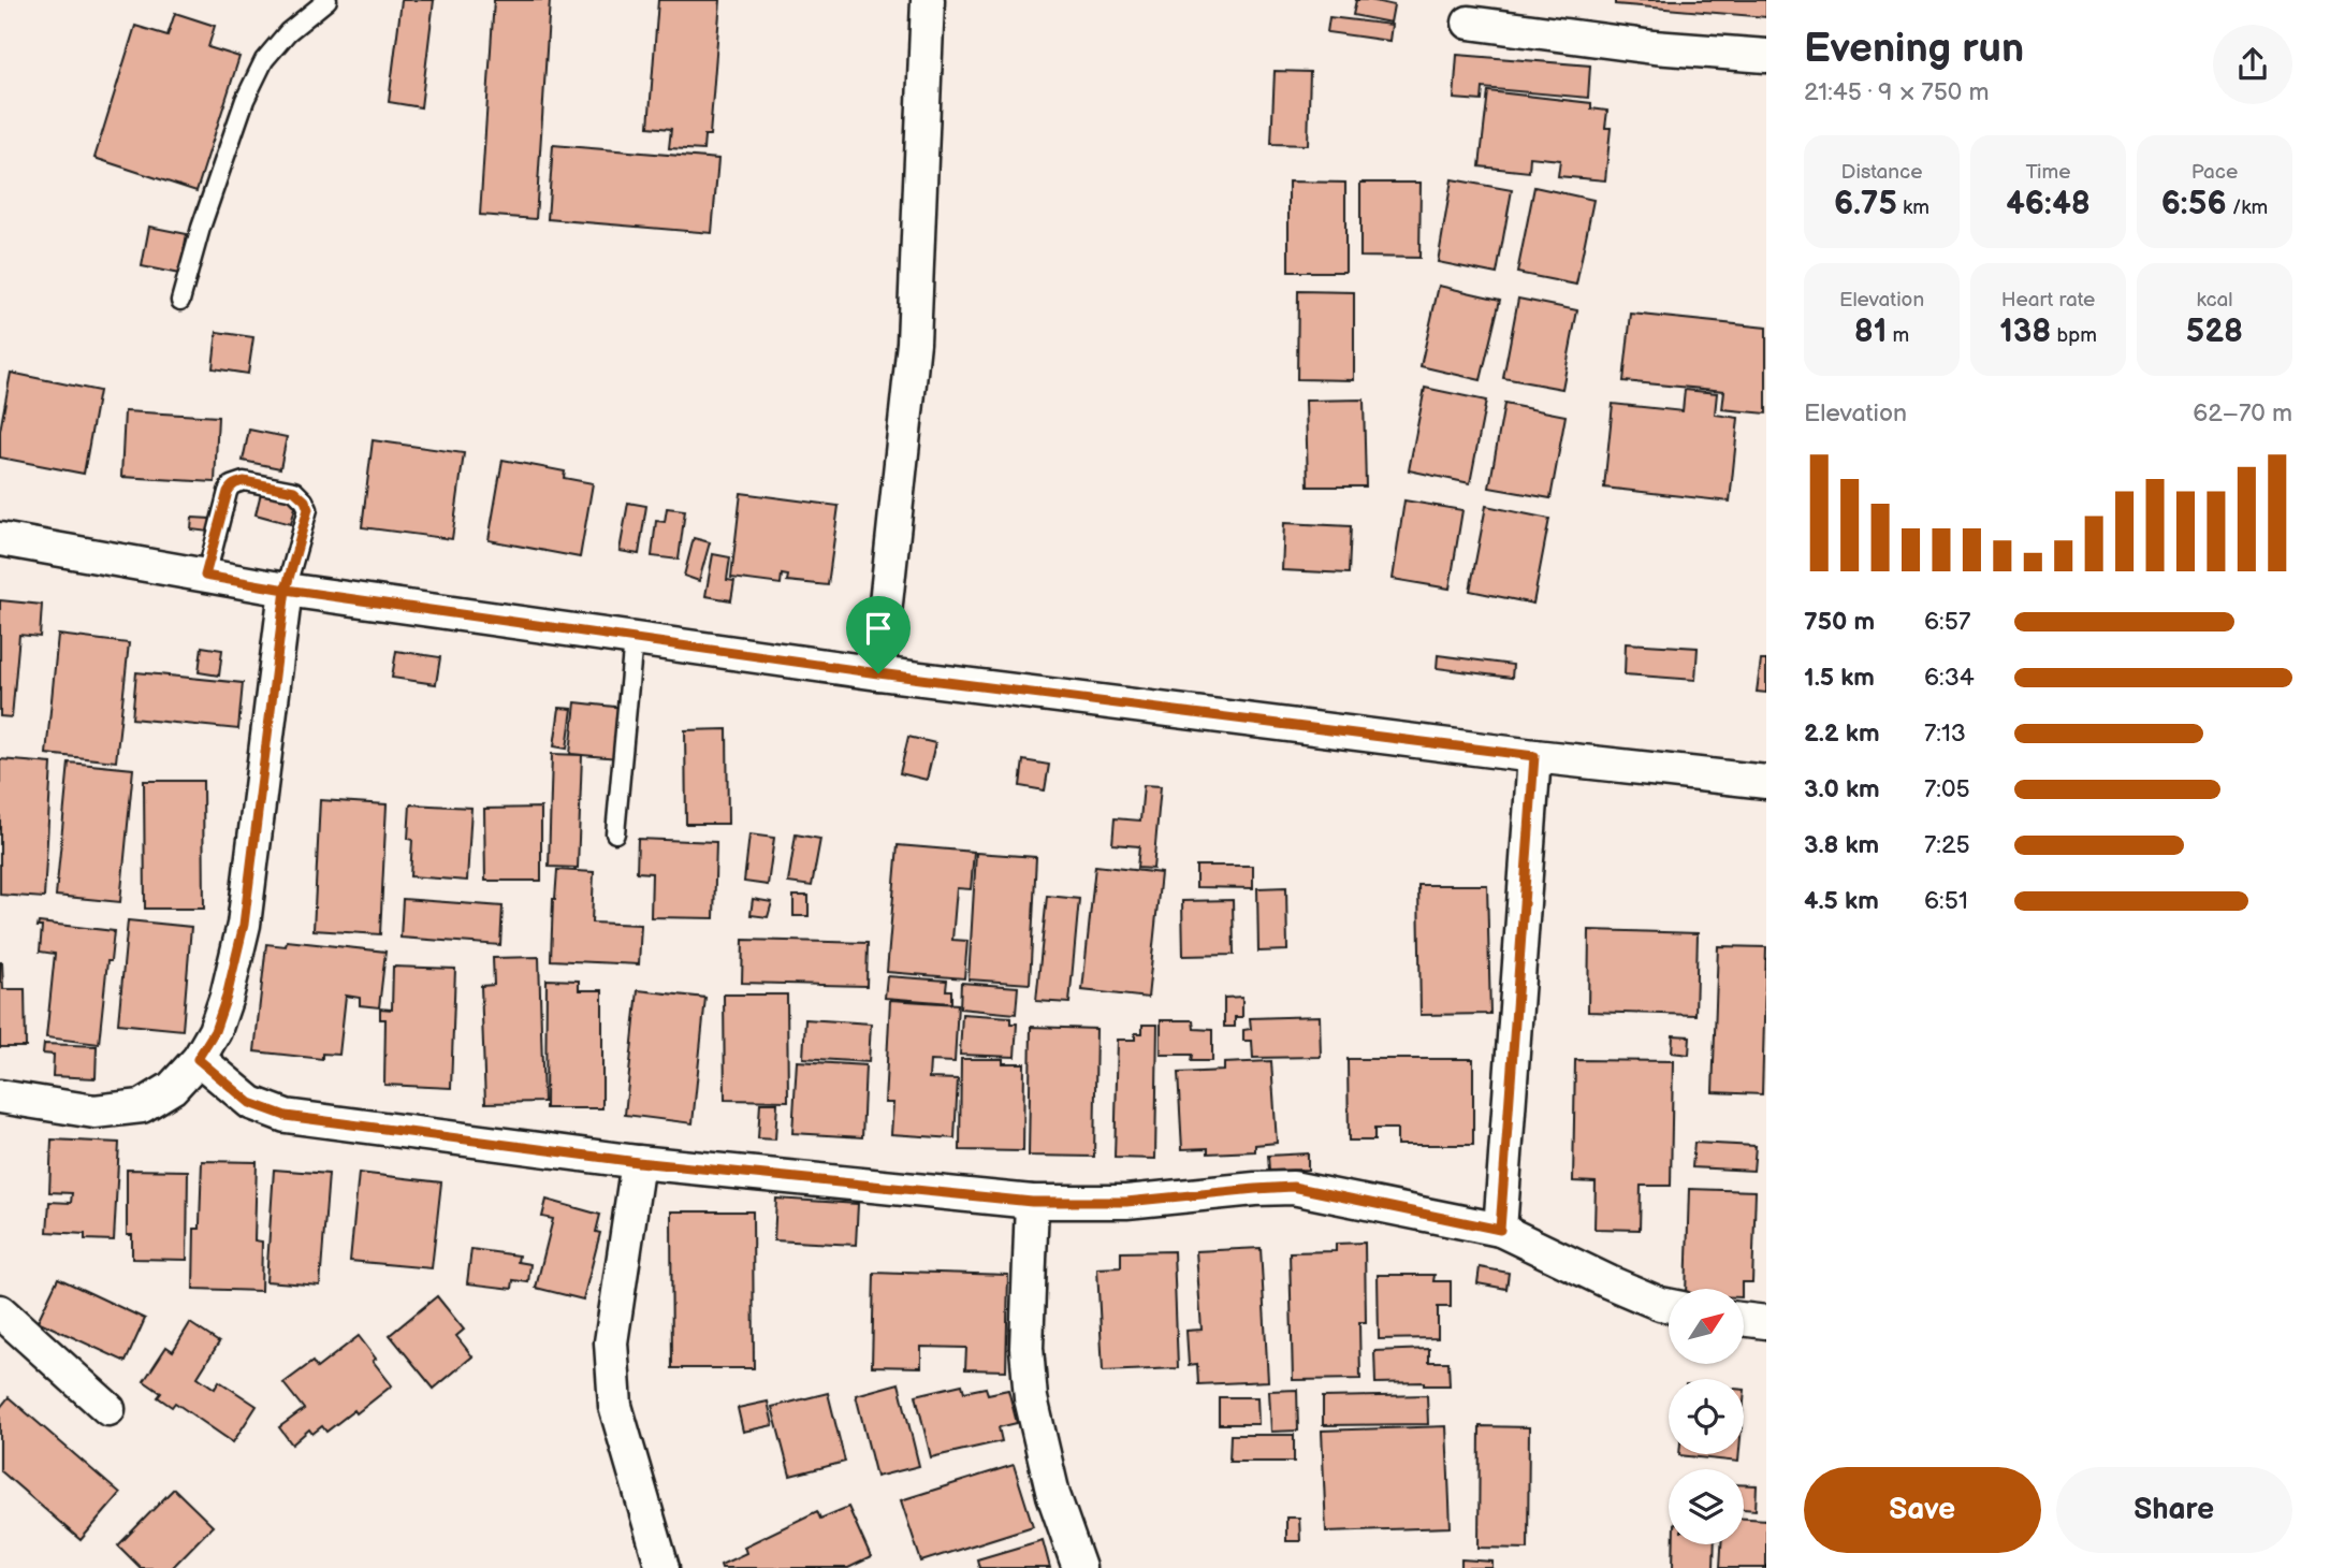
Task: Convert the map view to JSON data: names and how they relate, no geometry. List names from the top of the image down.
{
  "north": "top right",
  "page": {
    "heading": ["Evening run", "21:45 · 9 × 750 m"],
    "stats": [
      ["Distance", "6.75 km"],
      ["Time", "46:48"],
      ["Pace", "6:56 /km"],
      ["Elevation", "81 m"],
      ["Heart rate", "138 bpm"],
      ["kcal", "528"]
    ],
    "chart": ["Elevation", "62–70 m"],
    "list": [
      {
        "name": "750 m",
        "note": "6:57"
      },
      {
        "name": "1.5 km",
        "note": "6:34"
      },
      {
        "name": "2.2 km",
        "note": "7:13"
      },
      {
        "name": "3.0 km",
        "note": "7:05"
      },
      {
        "name": "3.8 km",
        "note": "7:25"
      },
      {
        "name": "4.5 km",
        "note": "6:51"
      }
    ],
    "buttons": ["Save", "Share"]
  }
}
